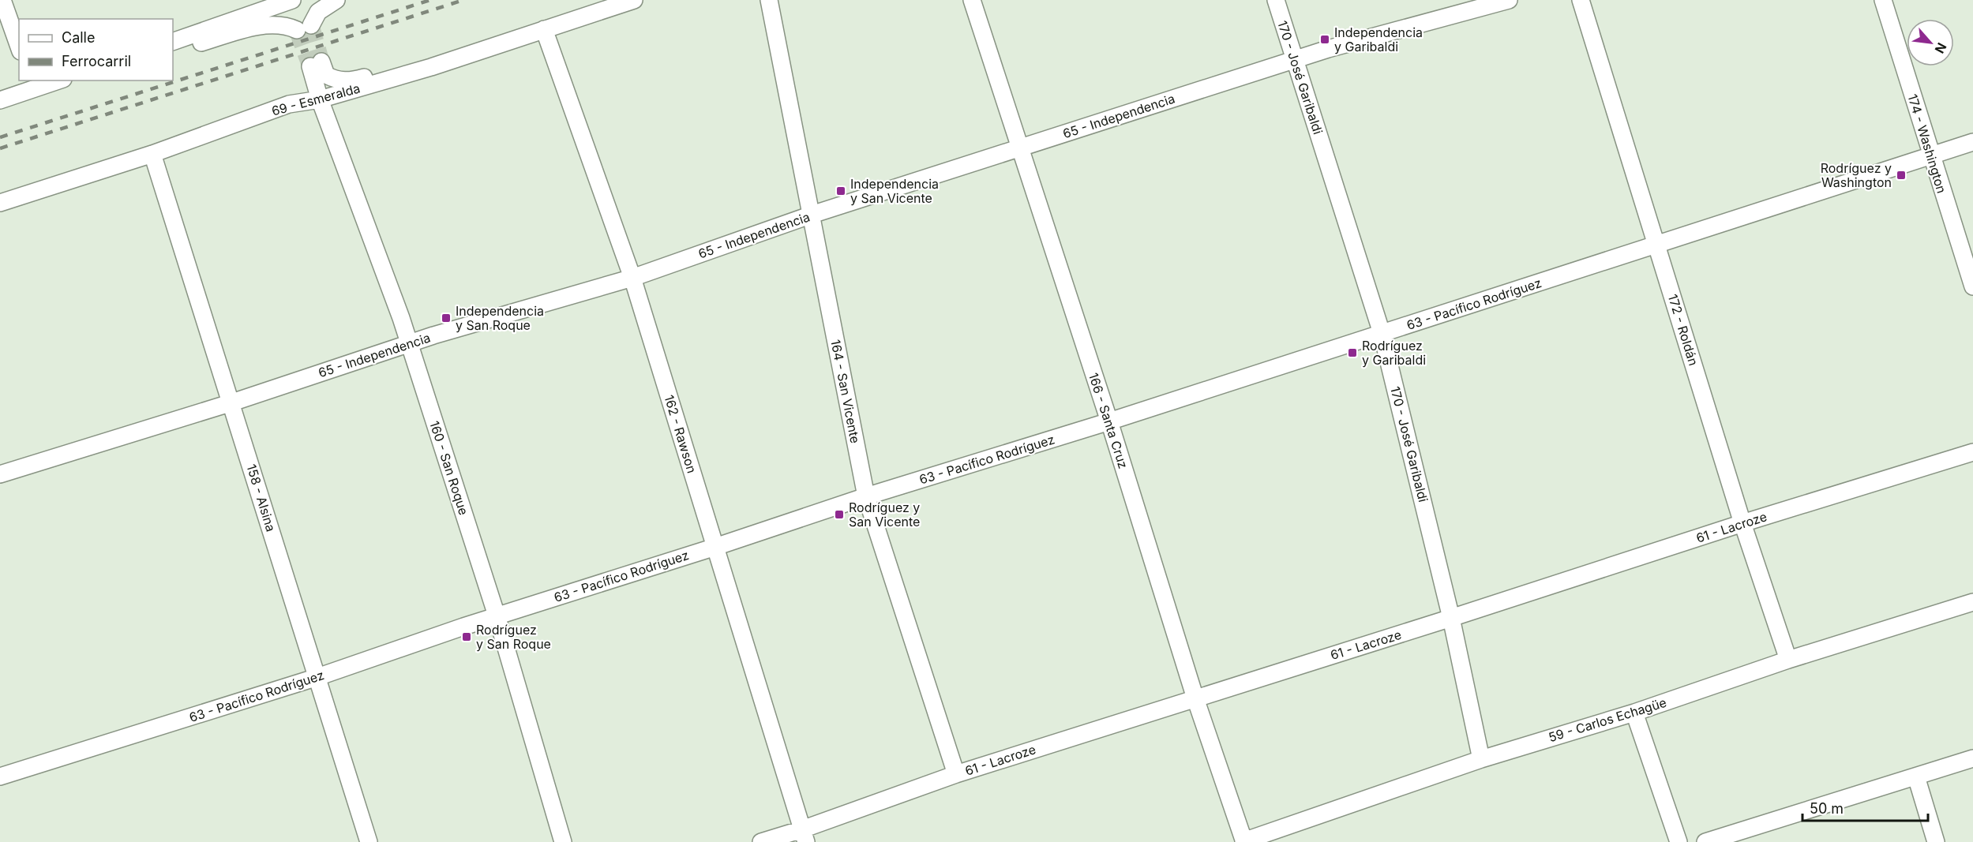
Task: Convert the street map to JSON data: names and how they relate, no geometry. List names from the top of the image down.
{
  "streets": {
    "street": [
      "170 - José Garibaldi",
      "69 - Esmeralda",
      "65 - Independencia",
      "174 - Washington",
      "63 - Pacífico Rodríguez",
      "172 - Roldán",
      "164 - San Vicente",
      "166 - Santa Cruz",
      "162 - Rawson",
      "160 - San Roque",
      "158 - Alsina",
      "61 - Lacroze",
      "59 - Carlos Echagüe"
    ]
  },
  "crossings": [
    ["170 - José Garibaldi", "65 - Independencia"],
    ["170 - José Garibaldi", "63 - Pacífico Rodríguez"],
    ["170 - José Garibaldi", "61 - Lacroze"],
    ["170 - José Garibaldi", "59 - Carlos Echagüe"],
    ["69 - Esmeralda", "162 - Rawson"],
    ["69 - Esmeralda", "160 - San Roque"],
    ["69 - Esmeralda", "158 - Alsina"],
    ["65 - Independencia", "164 - San Vicente"],
    ["65 - Independencia", "166 - Santa Cruz"],
    ["65 - Independencia", "162 - Rawson"],
    ["65 - Independencia", "160 - San Roque"],
    ["65 - Independencia", "158 - Alsina"],
    ["174 - Washington", "63 - Pacífico Rodríguez"],
    ["63 - Pacífico Rodríguez", "172 - Roldán"],
    ["63 - Pacífico Rodríguez", "164 - San Vicente"],
    ["63 - Pacífico Rodríguez", "166 - Santa Cruz"],
    ["63 - Pacífico Rodríguez", "162 - Rawson"],
    ["63 - Pacífico Rodríguez", "160 - San Roque"],
    ["63 - Pacífico Rodríguez", "158 - Alsina"],
    ["172 - Roldán", "61 - Lacroze"],
    ["172 - Roldán", "59 - Carlos Echagüe"],
    ["164 - San Vicente", "61 - Lacroze"],
    ["166 - Santa Cruz", "61 - Lacroze"],
    ["166 - Santa Cruz", "59 - Carlos Echagüe"],
    ["162 - Rawson", "61 - Lacroze"]
  ],
  "places": {
    "transit": [
      "Independencia y Garibaldi",
      "Rodríguez y Washington",
      "Independencia y San Vicente",
      "Independencia y San Roque",
      "Rodríguez y Garibaldi",
      "Rodríguez y San Vicente",
      "Rodríguez y San Roque"
    ]
  },
  "legend": ["Calle", "Ferrocarril"],
  "scale_bar": "50 m",
  "north": "bottom right"
}
